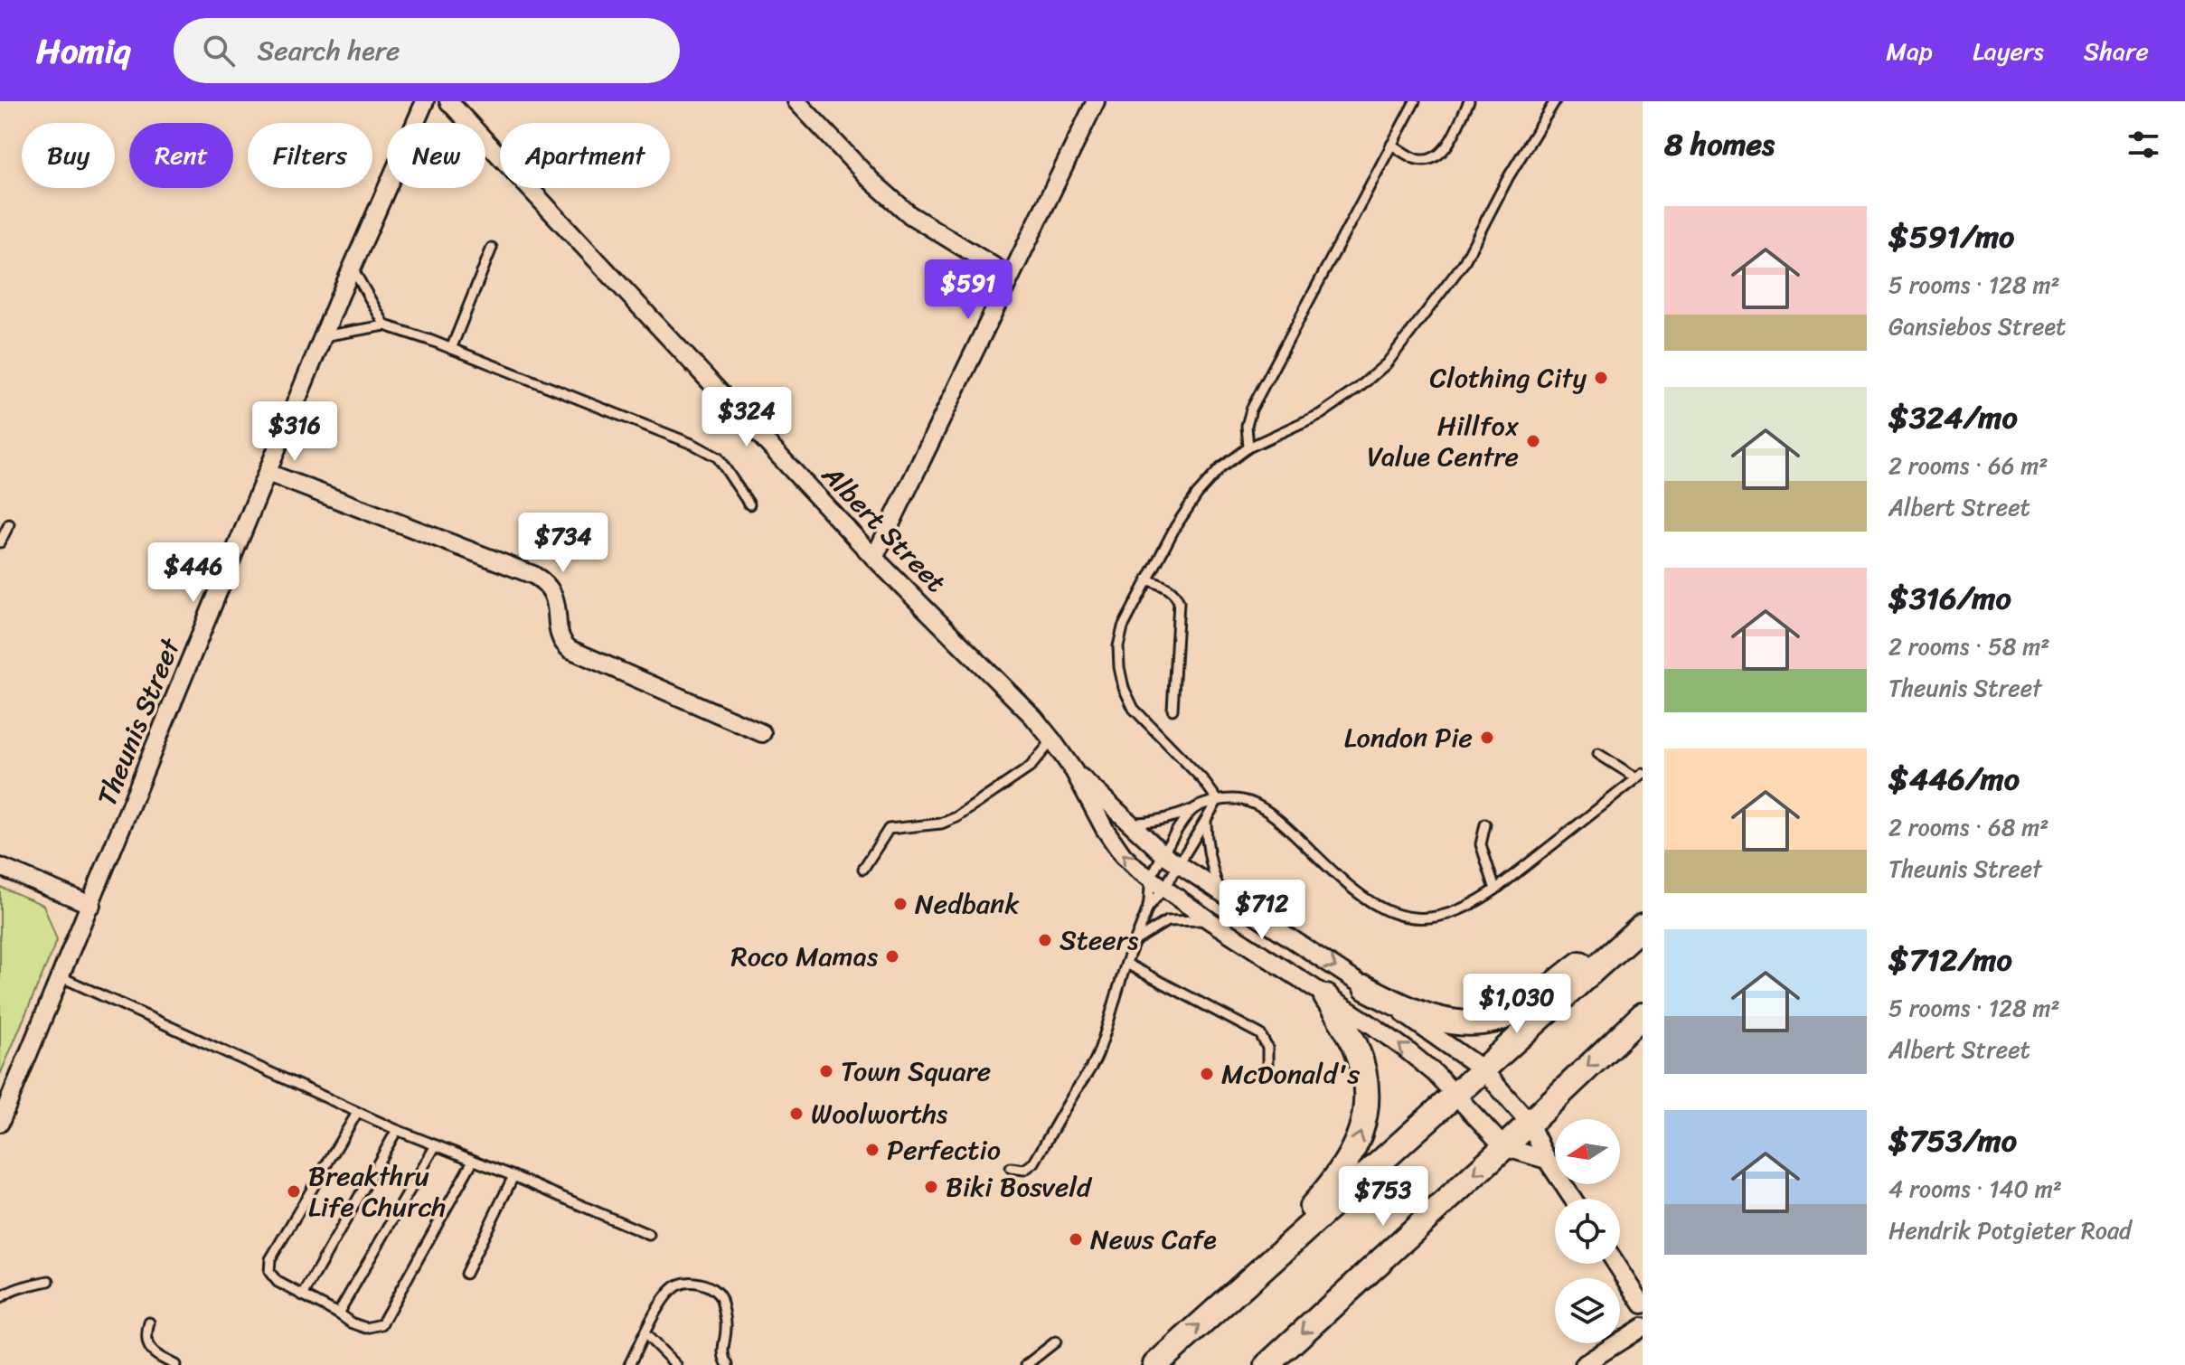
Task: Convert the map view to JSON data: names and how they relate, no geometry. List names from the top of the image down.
{
  "streets": {
    "street": ["Albert Street", "Theunis Street"]
  },
  "places": [
    "Clothing City",
    "Hillfox Value Centre",
    "London Pie",
    "Nedbank",
    "Steers",
    "Roco Mamas",
    "Town Square",
    "McDonald's",
    "Woolworths",
    "Perfectio",
    "Biki Bosveld",
    "Breakthru Life Church",
    "News Cafe"
  ],
  "north": "left",
  "page": {
    "header": "Homiq",
    "search": "Search here",
    "nav": ["Map", "Layers", "Share"],
    "heading": "8 homes",
    "chip": [
      "Buy",
      "Rent",
      "Filters",
      "New",
      "Apartment"
    ],
    "list": [
      {
        "name": "$591/mo",
        "note": "5 rooms · 128 m² · Gansiebos Street"
      },
      {
        "name": "$324/mo",
        "note": "2 rooms · 66 m² · Albert Street"
      },
      {
        "name": "$316/mo",
        "note": "2 rooms · 58 m² · Theunis Street"
      },
      {
        "name": "$446/mo",
        "note": "2 rooms · 68 m² · Theunis Street"
      },
      {
        "name": "$712/mo",
        "note": "5 rooms · 128 m² · Albert Street"
      },
      {
        "name": "$753/mo",
        "note": "4 rooms · 140 m² · Hendrik Potgieter Road"
      }
    ],
    "price": [
      "$591",
      "$324",
      "$316",
      "$734",
      "$446",
      "$712",
      "$1,030",
      "$753"
    ]
  }
}
